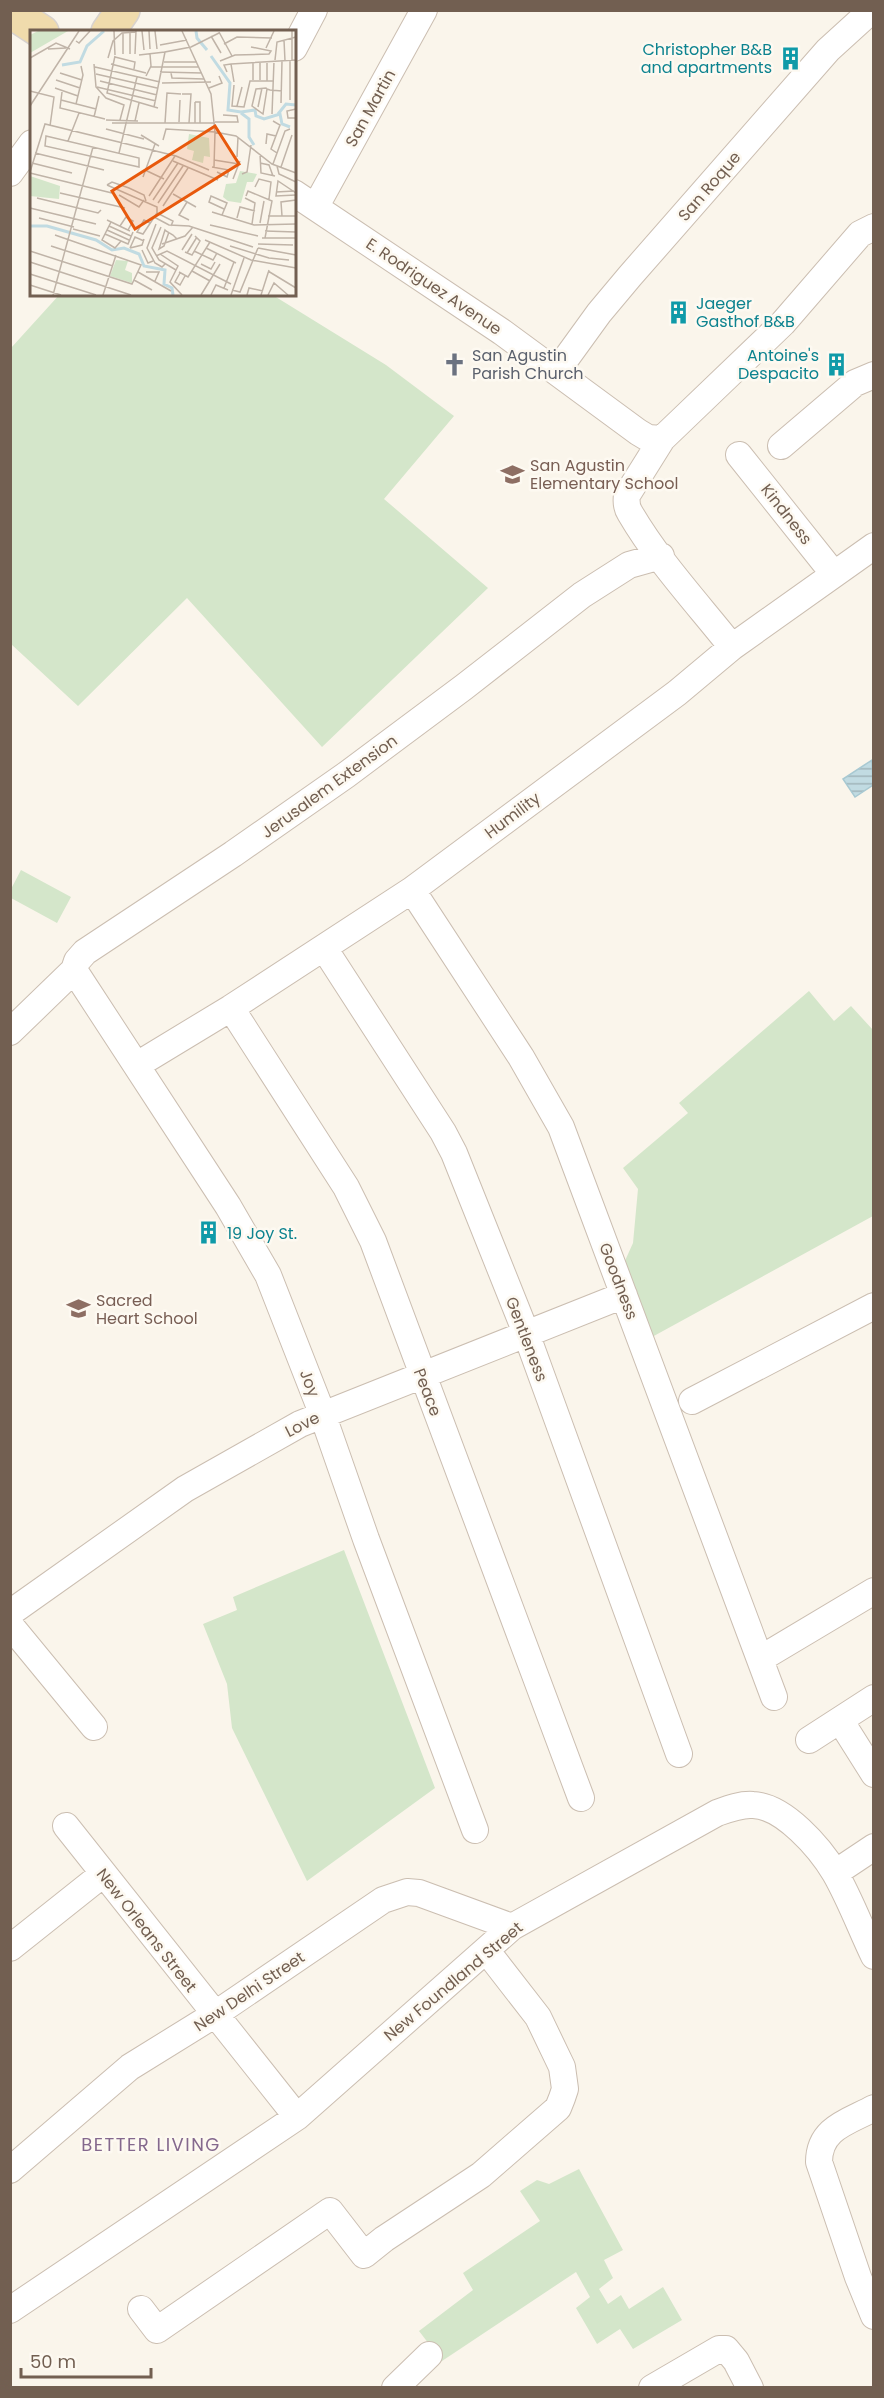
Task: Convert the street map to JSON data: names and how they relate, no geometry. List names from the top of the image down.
{
  "streets": {
    "street": [
      "San Martin",
      "San Roque",
      "E. Rodriguez Avenue",
      "Kindness",
      "Jerusalem Extension",
      "Humility",
      "Goodness",
      "Gentleness",
      "Joy",
      "Peace",
      "Love",
      "New Orleans Street",
      "New Foundland Street",
      "New Delhi Street"
    ]
  },
  "crossings": [
    ["San Martin", "E. Rodriguez Avenue"],
    ["San Roque", "E. Rodriguez Avenue"],
    ["Kindness", "Humility"],
    ["Jerusalem Extension", "Joy"],
    ["Humility", "Goodness"],
    ["Humility", "Gentleness"],
    ["Humility", "Joy"],
    ["Humility", "Peace"],
    ["Goodness", "Love"],
    ["Gentleness", "Love"],
    ["Joy", "Love"],
    ["Peace", "Love"],
    ["New Orleans Street", "New Foundland Street"],
    ["New Orleans Street", "New Delhi Street"],
    ["New Foundland Street", "New Delhi Street"]
  ],
  "districts": ["BETTER LIVING"],
  "places": {
    "building": [
      "Christopher B&B and apartments",
      "Jaeger Gasthof B&B",
      "Antoine's Despacito",
      "19 Joy St."
    ],
    "church": ["San Agustin Parish Church"],
    "school or university": ["San Agustin Elementary School", "Sacred Heart School"]
  },
  "scale_bar": "50 m"
}
